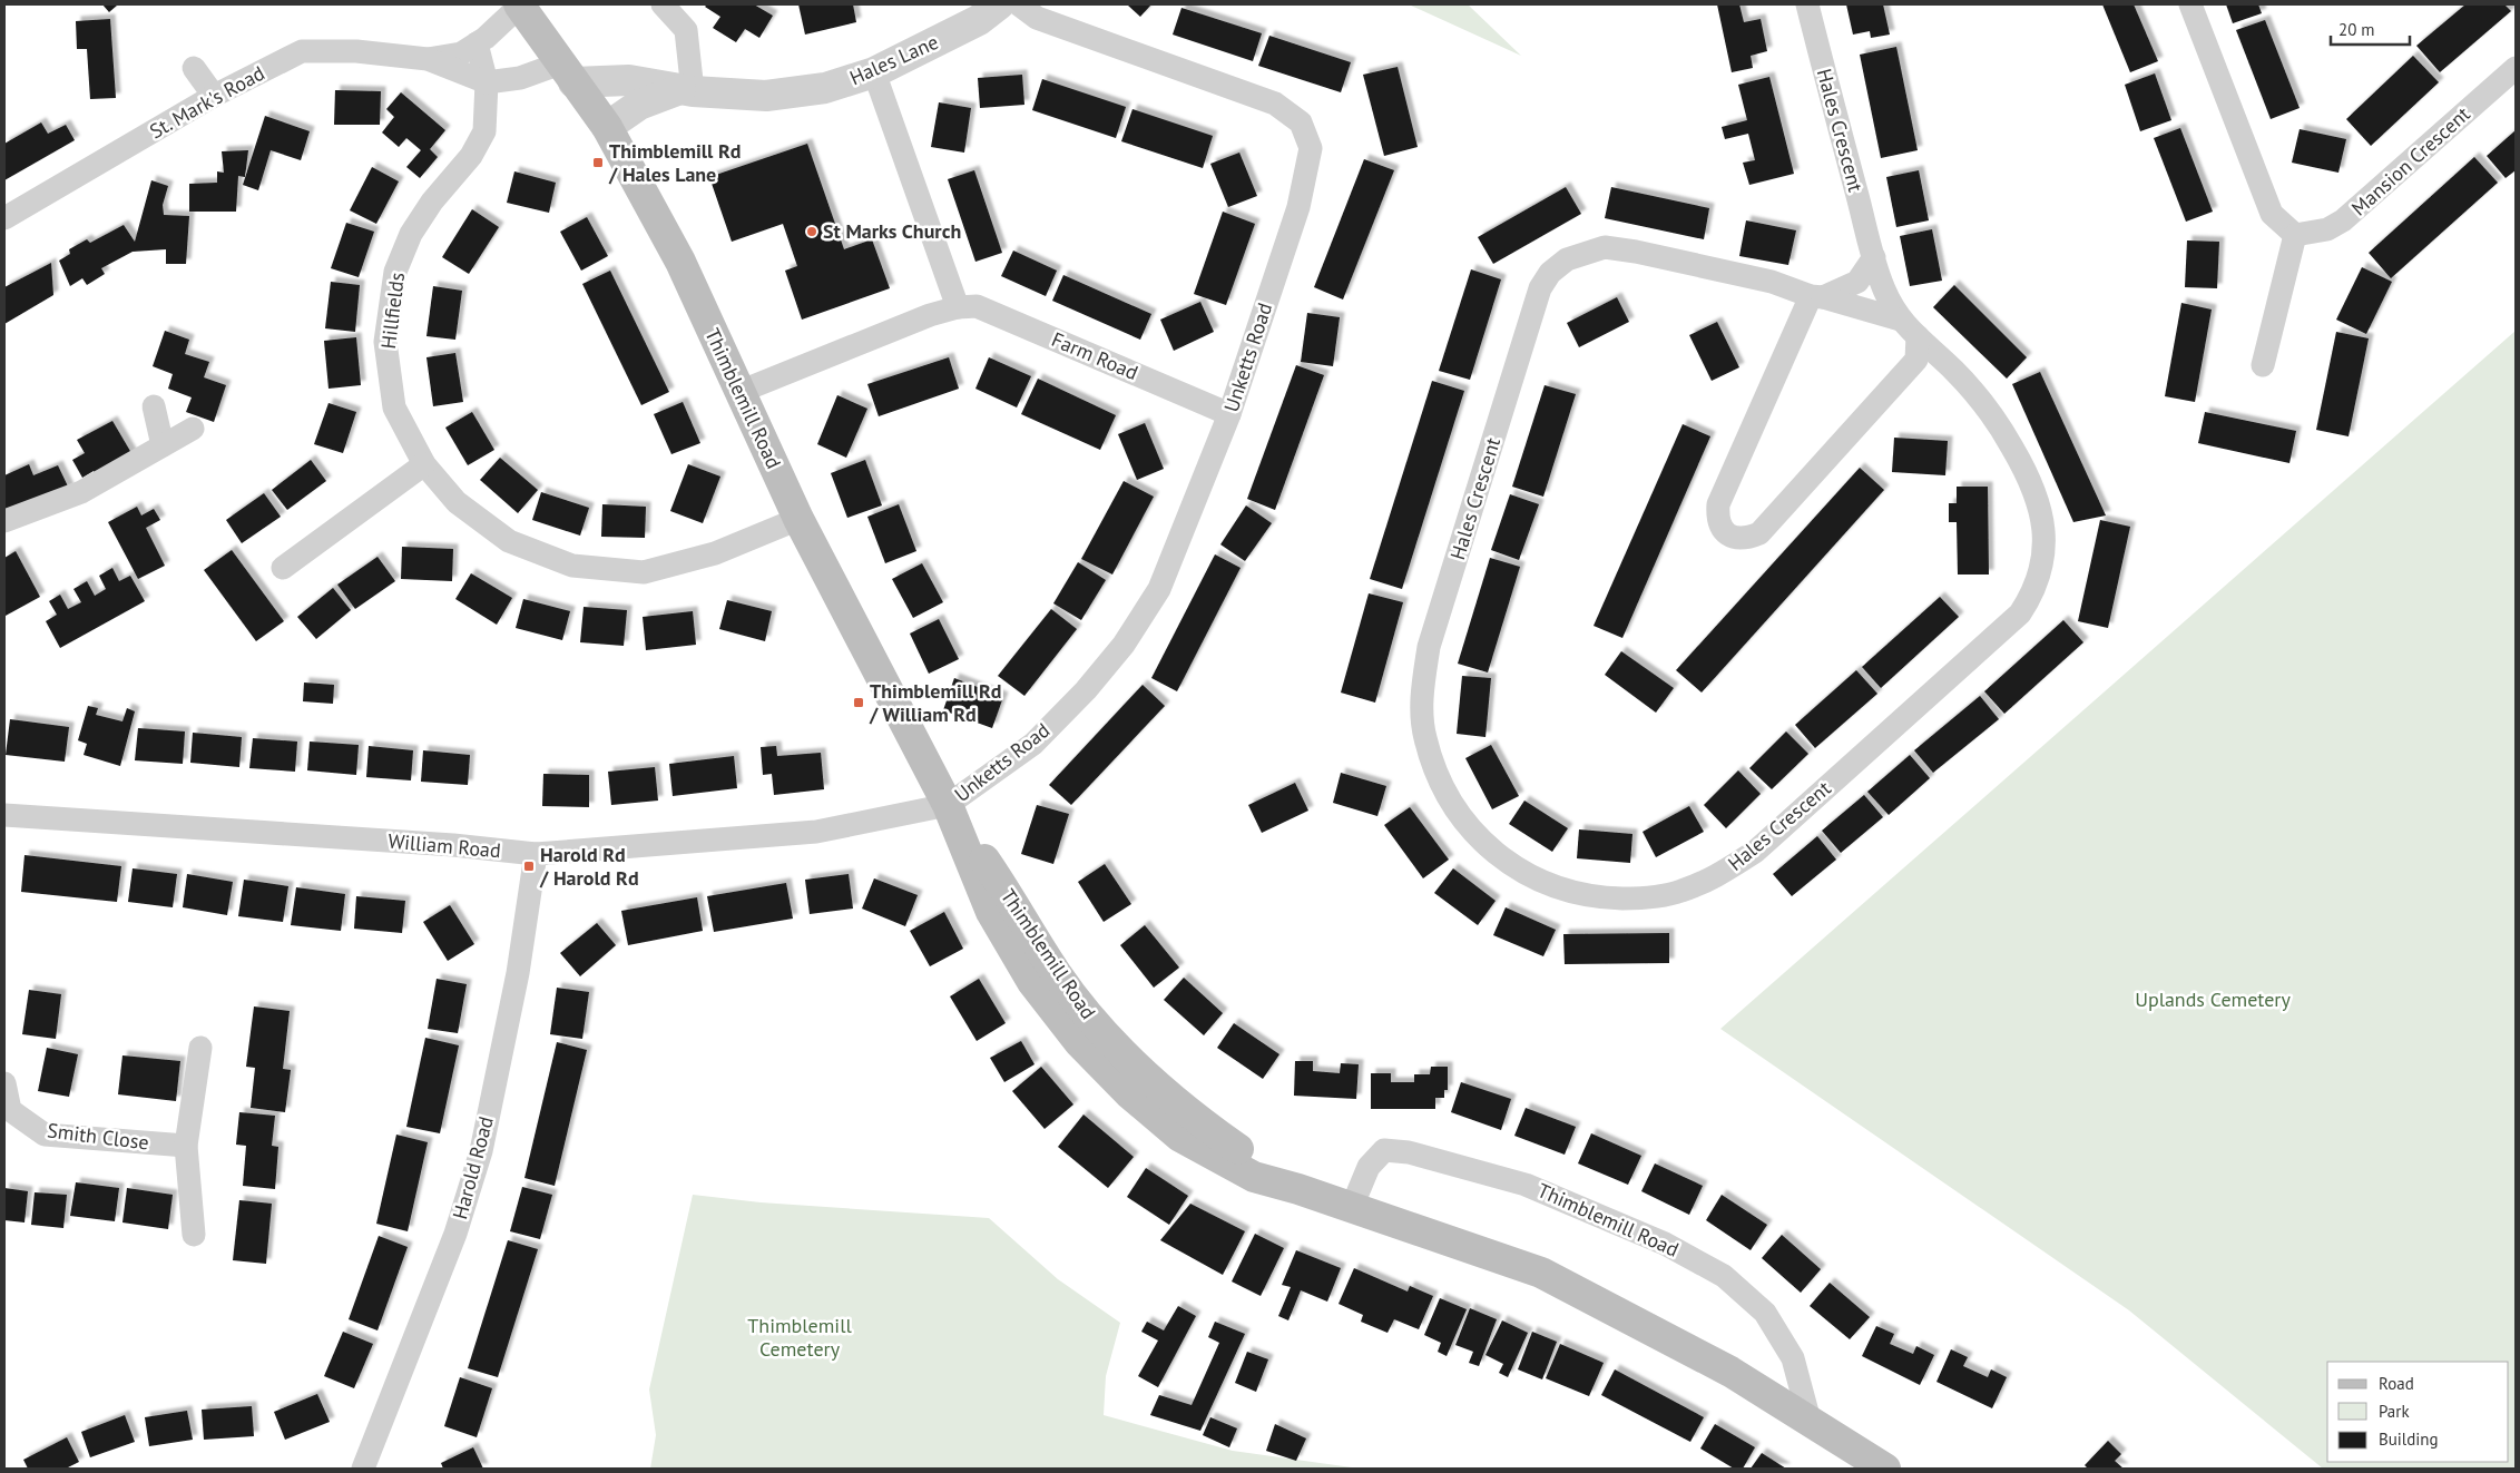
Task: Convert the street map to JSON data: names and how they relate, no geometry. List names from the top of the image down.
{
  "streets": {
    "main road": ["Thimblemill Road"],
    "street": [
      "Hales Lane",
      "St. Mark's Road",
      "Hales Crescent",
      "Mansion Crescent",
      "Hillfields",
      "Farm Road",
      "Unketts Road",
      "William Road",
      "Smith Close",
      "Harold Road"
    ]
  },
  "crossings": [
    ["Hales Lane", "St. Mark's Road"],
    ["Hales Lane", "Thimblemill Road"],
    ["St. Mark's Road", "Hillfields"],
    ["St. Mark's Road", "Thimblemill Road"],
    ["Hillfields", "Thimblemill Road"],
    ["Farm Road", "Unketts Road"],
    ["Farm Road", "Thimblemill Road"],
    ["Unketts Road", "Thimblemill Road"],
    ["Unketts Road", "William Road"],
    ["Thimblemill Road", "William Road"],
    ["William Road", "Harold Road"]
  ],
  "parks": ["Uplands Cemetery", "Thimblemill Cemetery"],
  "places": {
    "transit": ["Thimblemill Rd / Hales Lane", "Thimblemill Rd / William Rd", "Harold Rd / Harold Rd"],
    "other": ["St Marks Church"]
  },
  "legend": ["Road", "Park", "Building"],
  "scale_bar": "20 m"
}
